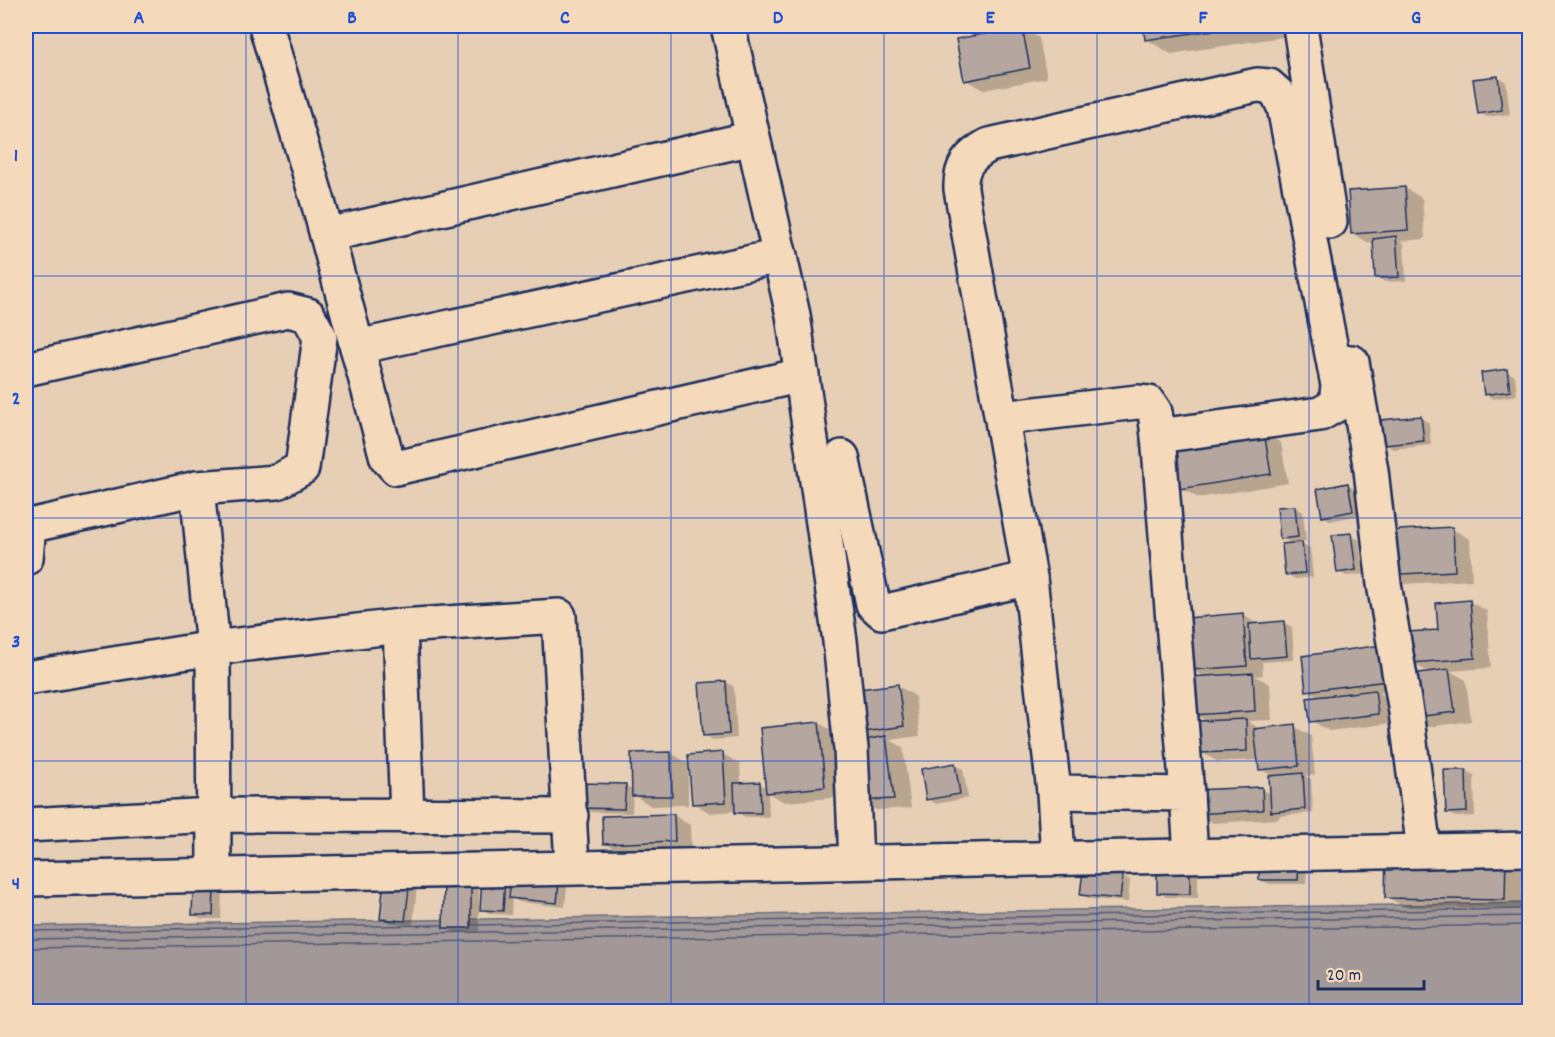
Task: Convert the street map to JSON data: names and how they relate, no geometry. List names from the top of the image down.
{
  "scale_bar": "20 m",
  "grid": {
    "columns": [
      "A",
      "B",
      "C",
      "D",
      "E",
      "F",
      "G"
    ],
    "rows": [
      "1",
      "2",
      "3",
      "4"
    ]
  }
}
